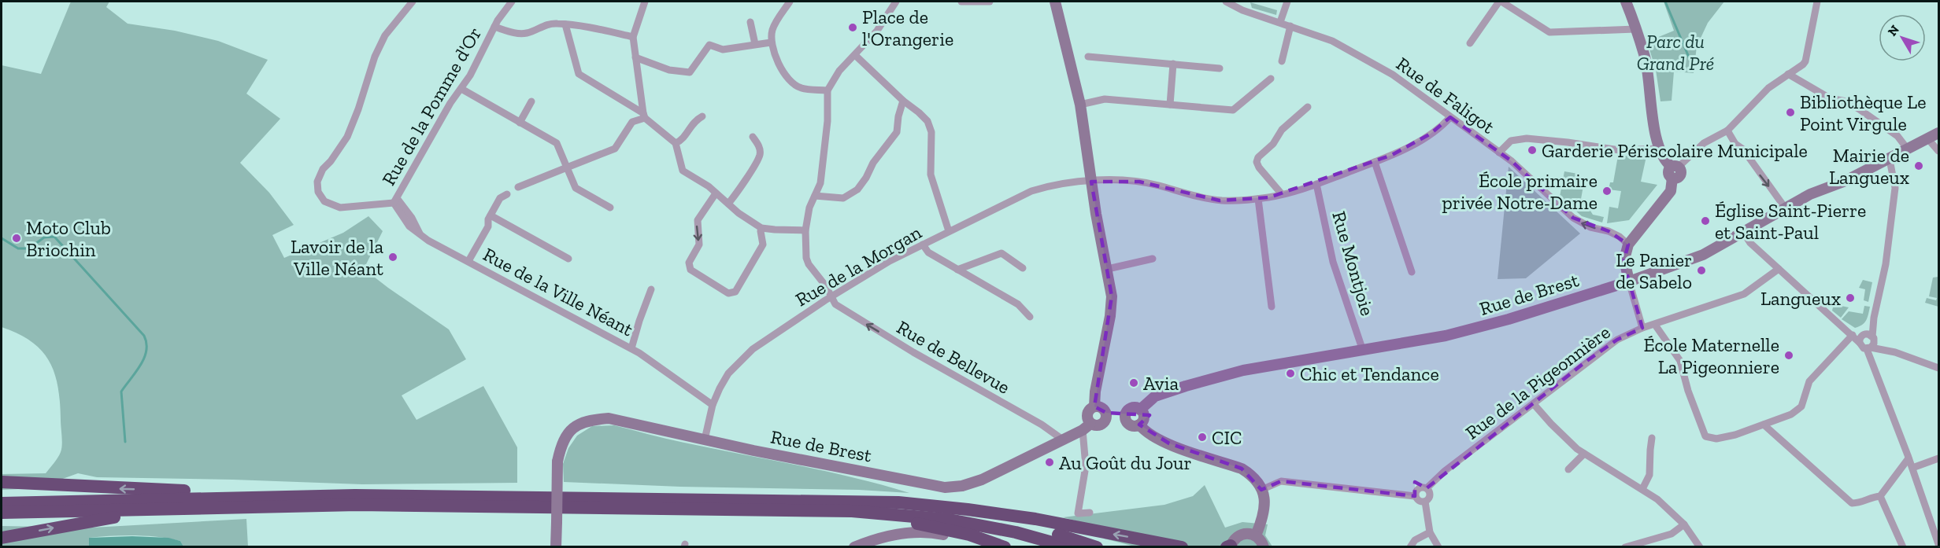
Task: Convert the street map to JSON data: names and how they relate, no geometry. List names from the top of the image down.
{
  "streets": {
    "main road": ["Rue de Brest"],
    "street": [
      "Rue de Faligot",
      "Rue de la Pomme d'Or",
      "Rue Montjoie",
      "Rue de la Morgan",
      "Rue de la Ville Néant",
      "Rue de Bellevue",
      "Rue de la Pigeonnière"
    ]
  },
  "crossings": [
    ["Rue de Faligot", "Rue de la Morgan"],
    ["Rue de la Pomme d'Or", "Rue de la Ville Néant"],
    ["Rue Montjoie", "Rue de la Morgan"],
    ["Rue Montjoie", "Rue de Brest"],
    ["Rue de la Morgan", "Rue de la Ville Néant"],
    ["Rue de la Morgan", "Rue de Brest"],
    ["Rue de la Morgan", "Rue de Bellevue"],
    ["Rue de Brest", "Rue de Bellevue"]
  ],
  "one_way": ["Rue de Bellevue"],
  "parks": ["Parc du Grand Pré"],
  "places": [
    "Place de l'Orangerie",
    "Bibliothèque Le Point Virgule",
    "Garderie Périscolaire Municipale",
    "Mairie de Langueux",
    "École primaire privée Notre-Dame",
    "Église Saint-Pierre et Saint-Paul",
    "Moto Club Briochin",
    "Lavoir de la Ville Néant",
    "Le Panier de Sabelo",
    "Langueux",
    "École Maternelle La Pigeonniere",
    "Chic et Tendance",
    "Avia",
    "CIC",
    "Au Goût du Jour"
  ],
  "north": "top left"
}
